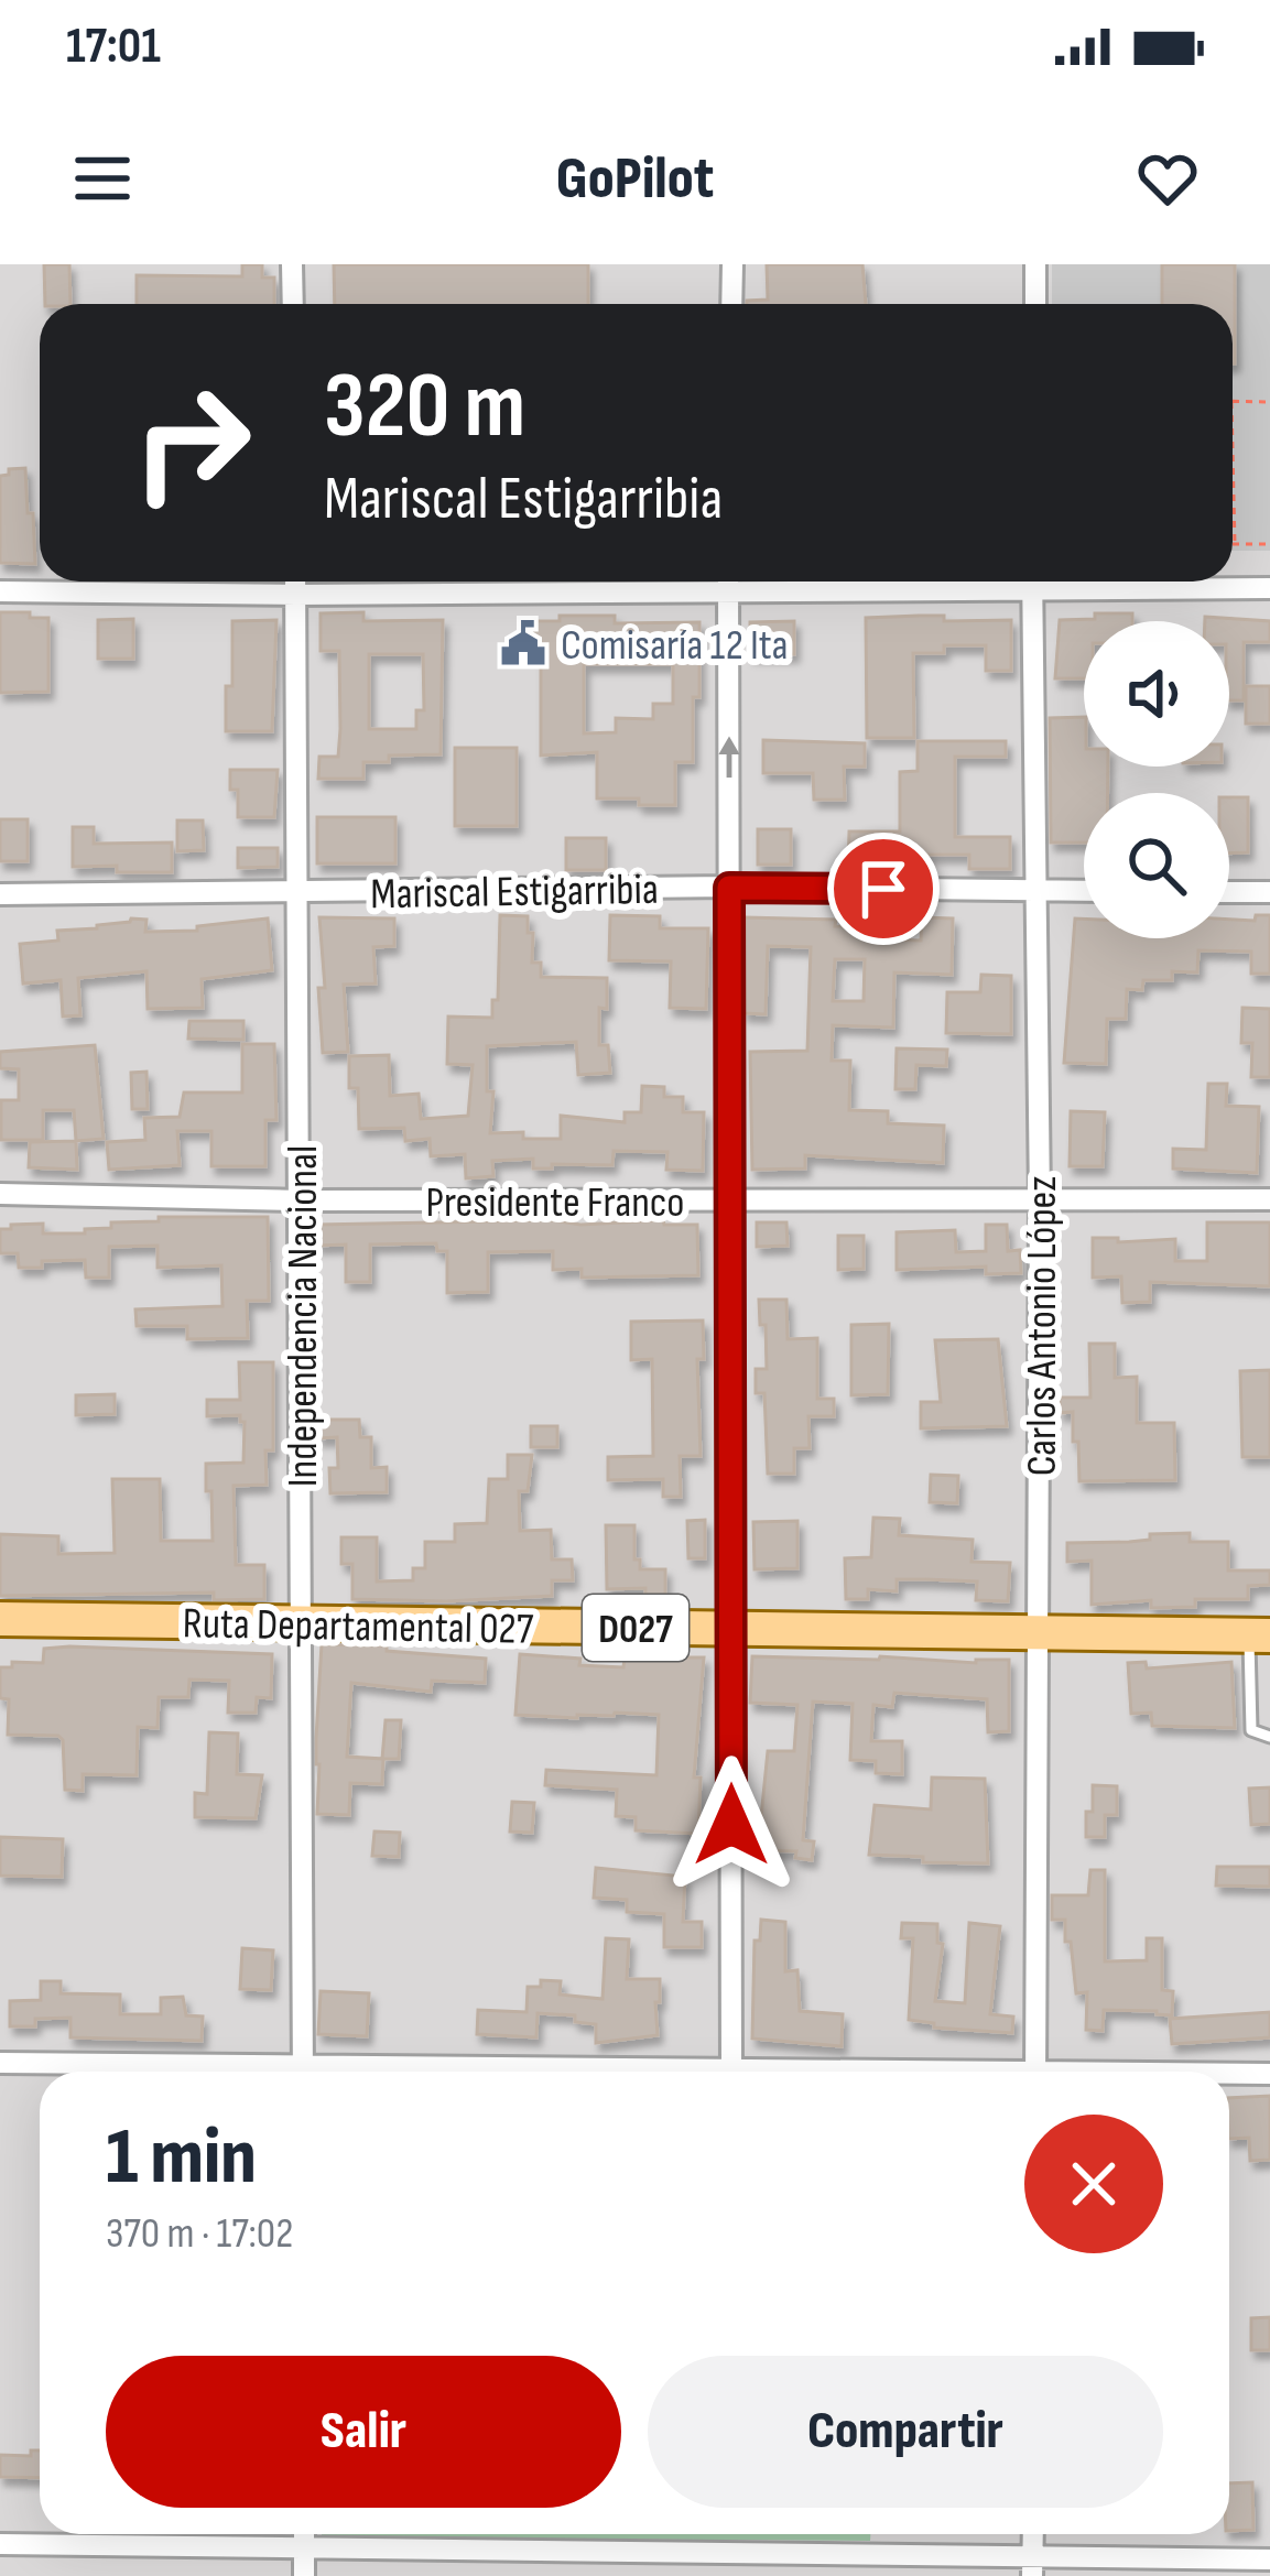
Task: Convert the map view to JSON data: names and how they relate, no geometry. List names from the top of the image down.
{
  "streets": {
    "main road": ["Ruta Departamental 027", "D027"],
    "street": [
      "Mariscal Estigarribia",
      "Presidente Franco",
      "Independencia Nacional",
      "Carlos Antonio López"
    ]
  },
  "crossings": [
    ["Mariscal Estigarribia", "Independencia Nacional"],
    ["Mariscal Estigarribia", "Carlos Antonio López"],
    ["Presidente Franco", "Independencia Nacional"],
    ["Presidente Franco", "Carlos Antonio López"],
    ["Independencia Nacional", "Ruta Departamental 027"],
    ["Carlos Antonio López", "Ruta Departamental 027"]
  ],
  "places": {
    "public building": ["Comisaría 12 Ita"]
  },
  "page": {
    "status": "17:01",
    "header": "GoPilot",
    "turn": ["320 m", "Mariscal Estigarribia"],
    "heading": ["1 min", "370 m · 17:02"],
    "buttons": ["Salir", "Compartir"]
  }
}
